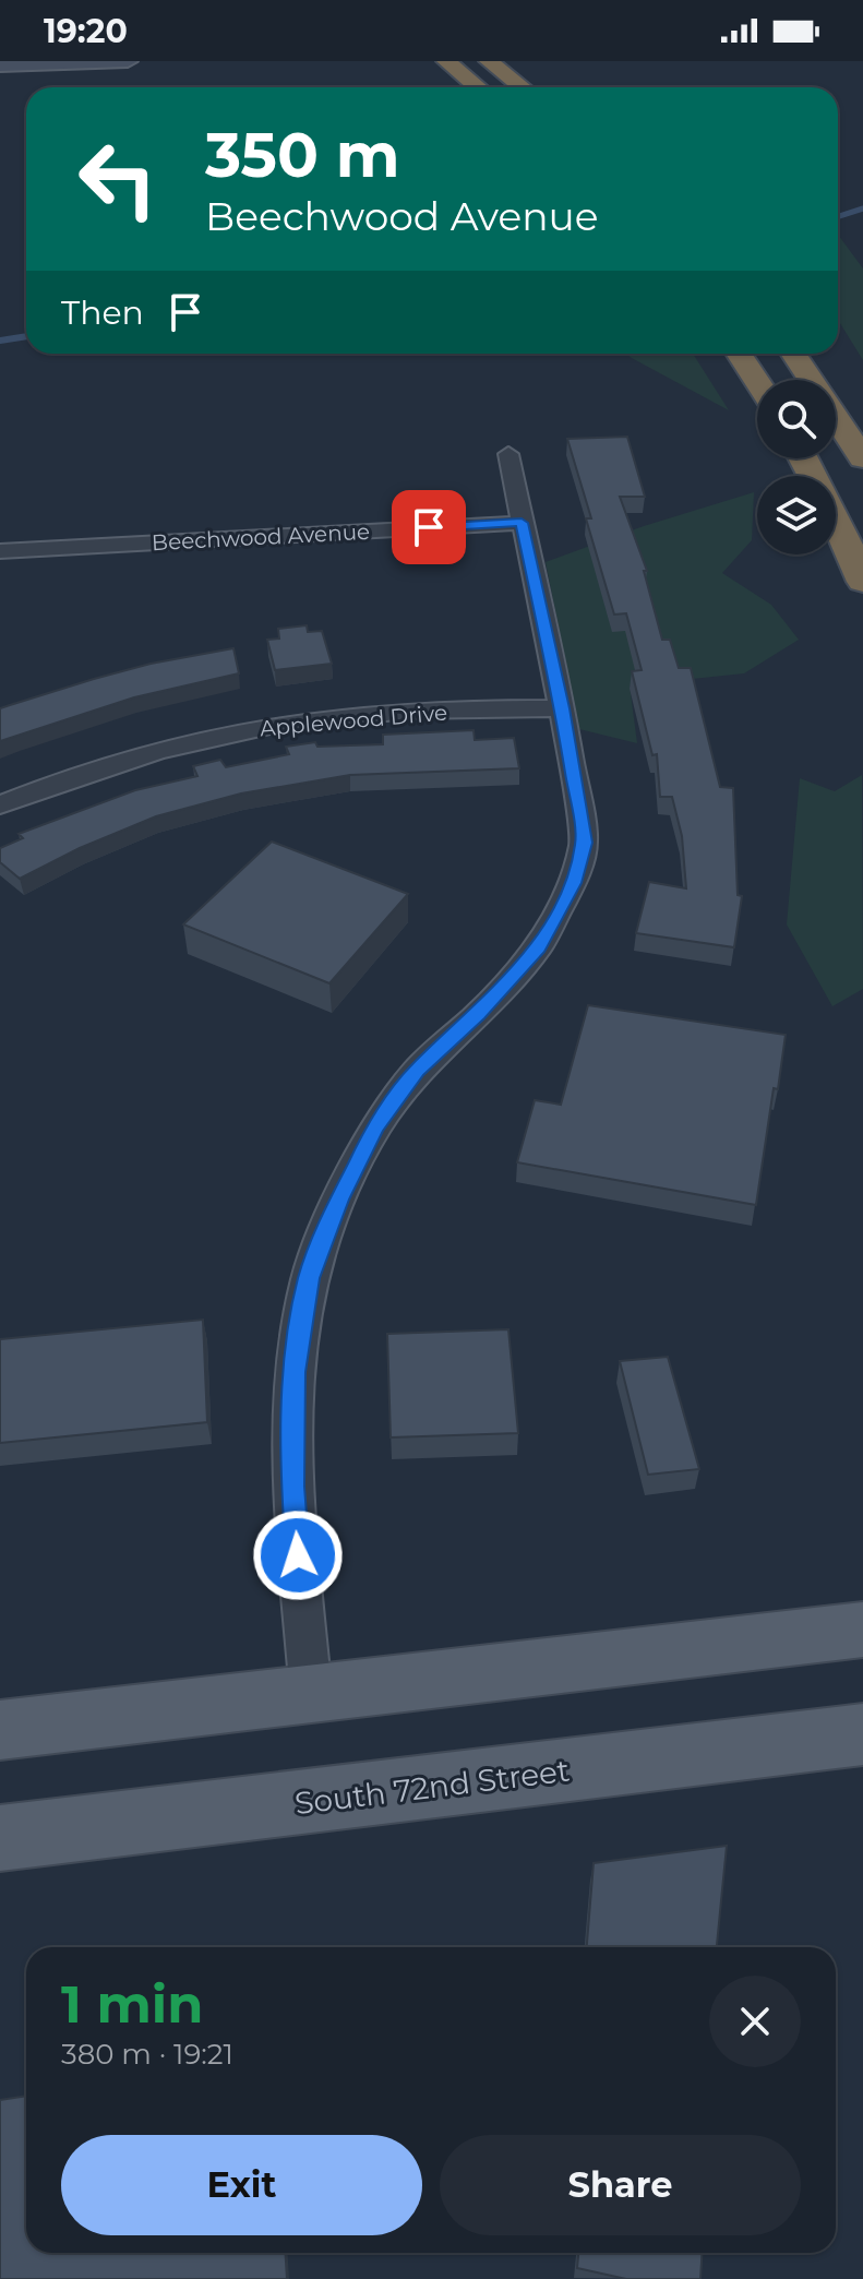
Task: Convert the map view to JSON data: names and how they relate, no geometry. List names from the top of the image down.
{
  "streets": {
    "main road": ["South 72nd Street"],
    "street": ["Beechwood Avenue", "Applewood Drive"]
  },
  "page": {
    "status": "19:20",
    "turn": ["350 m", "Beechwood Avenue"],
    "then": "Then",
    "heading": ["1 min", "380 m · 19:21"],
    "buttons": ["Exit", "Share"]
  }
}
